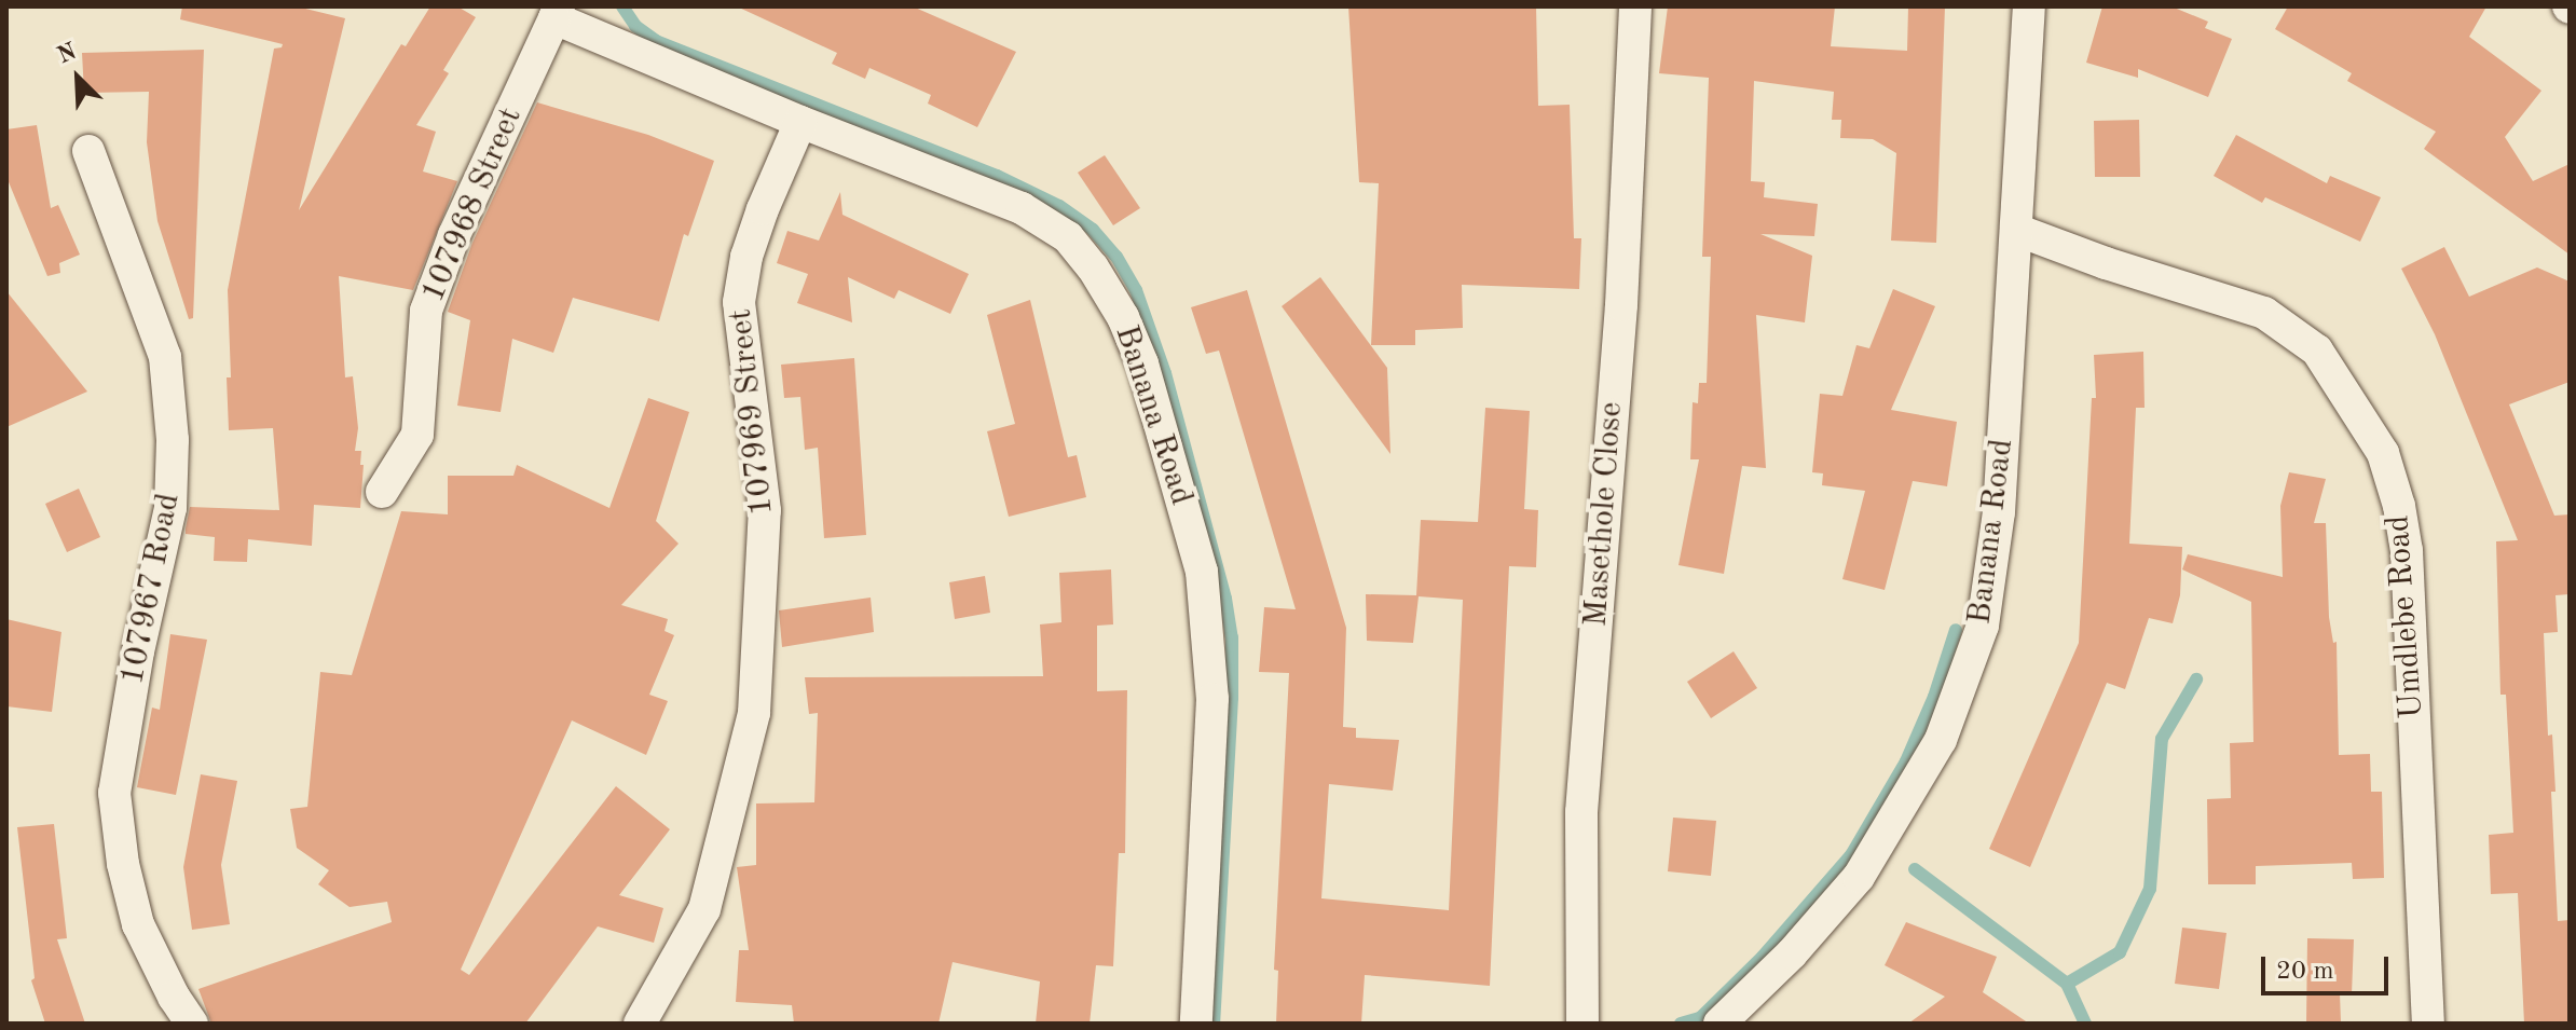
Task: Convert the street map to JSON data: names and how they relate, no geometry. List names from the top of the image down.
{
  "streets": {
    "street": [
      "107968 Street",
      "107969 Street",
      "Banana Road",
      "Masethole Close",
      "107967 Road",
      "Umdlebe Road"
    ]
  },
  "crossings": [
    ["107968 Street", "Banana Road"],
    ["107969 Street", "Banana Road"],
    ["Banana Road", "Umdlebe Road"]
  ],
  "scale_bar": "20 m",
  "north": "top left"
}
